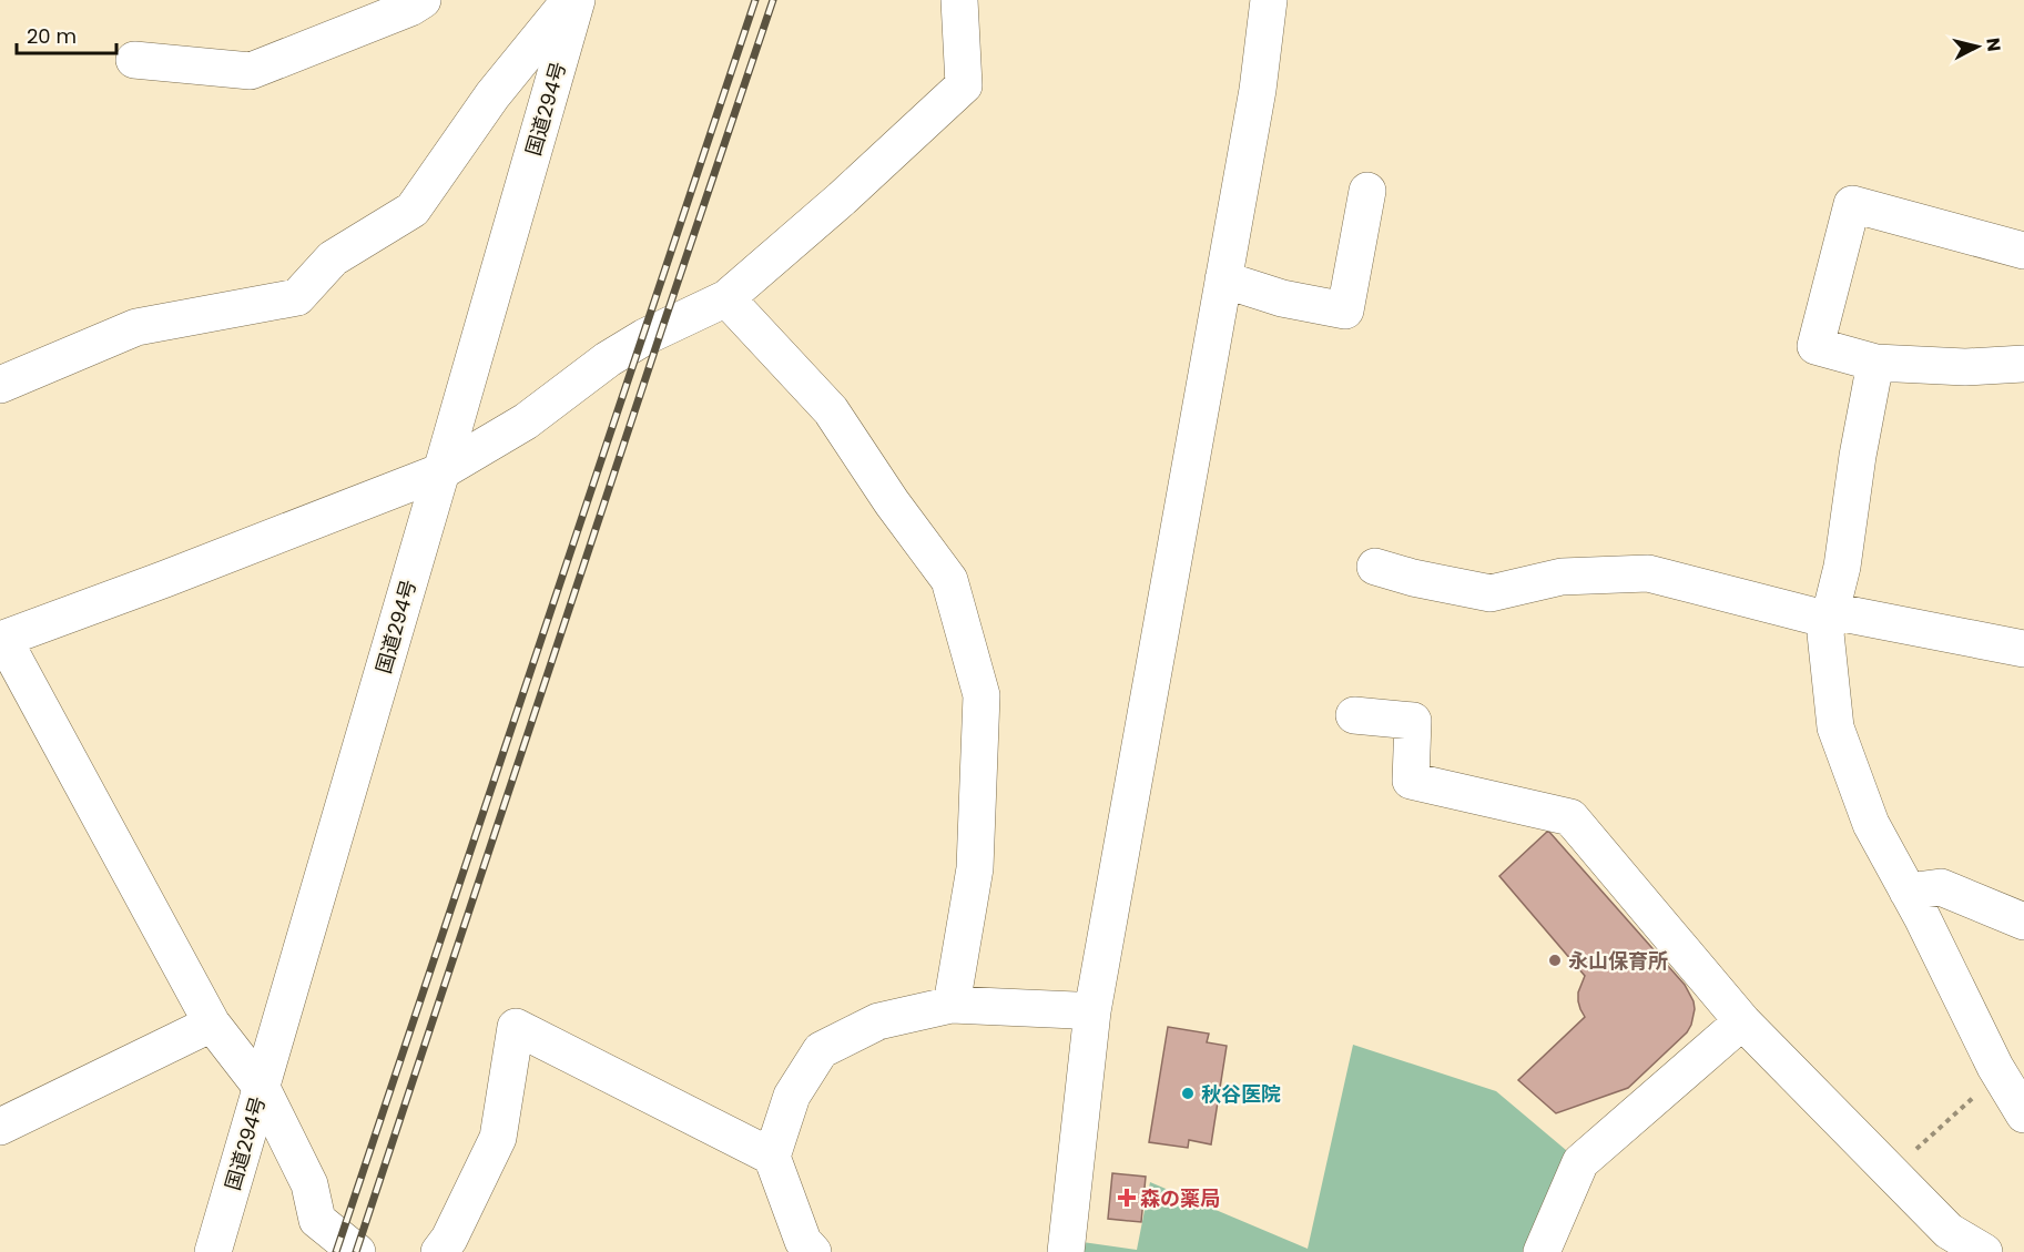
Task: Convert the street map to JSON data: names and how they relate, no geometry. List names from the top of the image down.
{
  "streets": {
    "main road": ["国道294号"]
  },
  "places": {
    "other": ["永山保育所", "秋谷医院"],
    "health": ["森の薬局"]
  },
  "scale_bar": "20 m",
  "north": "right"
}
